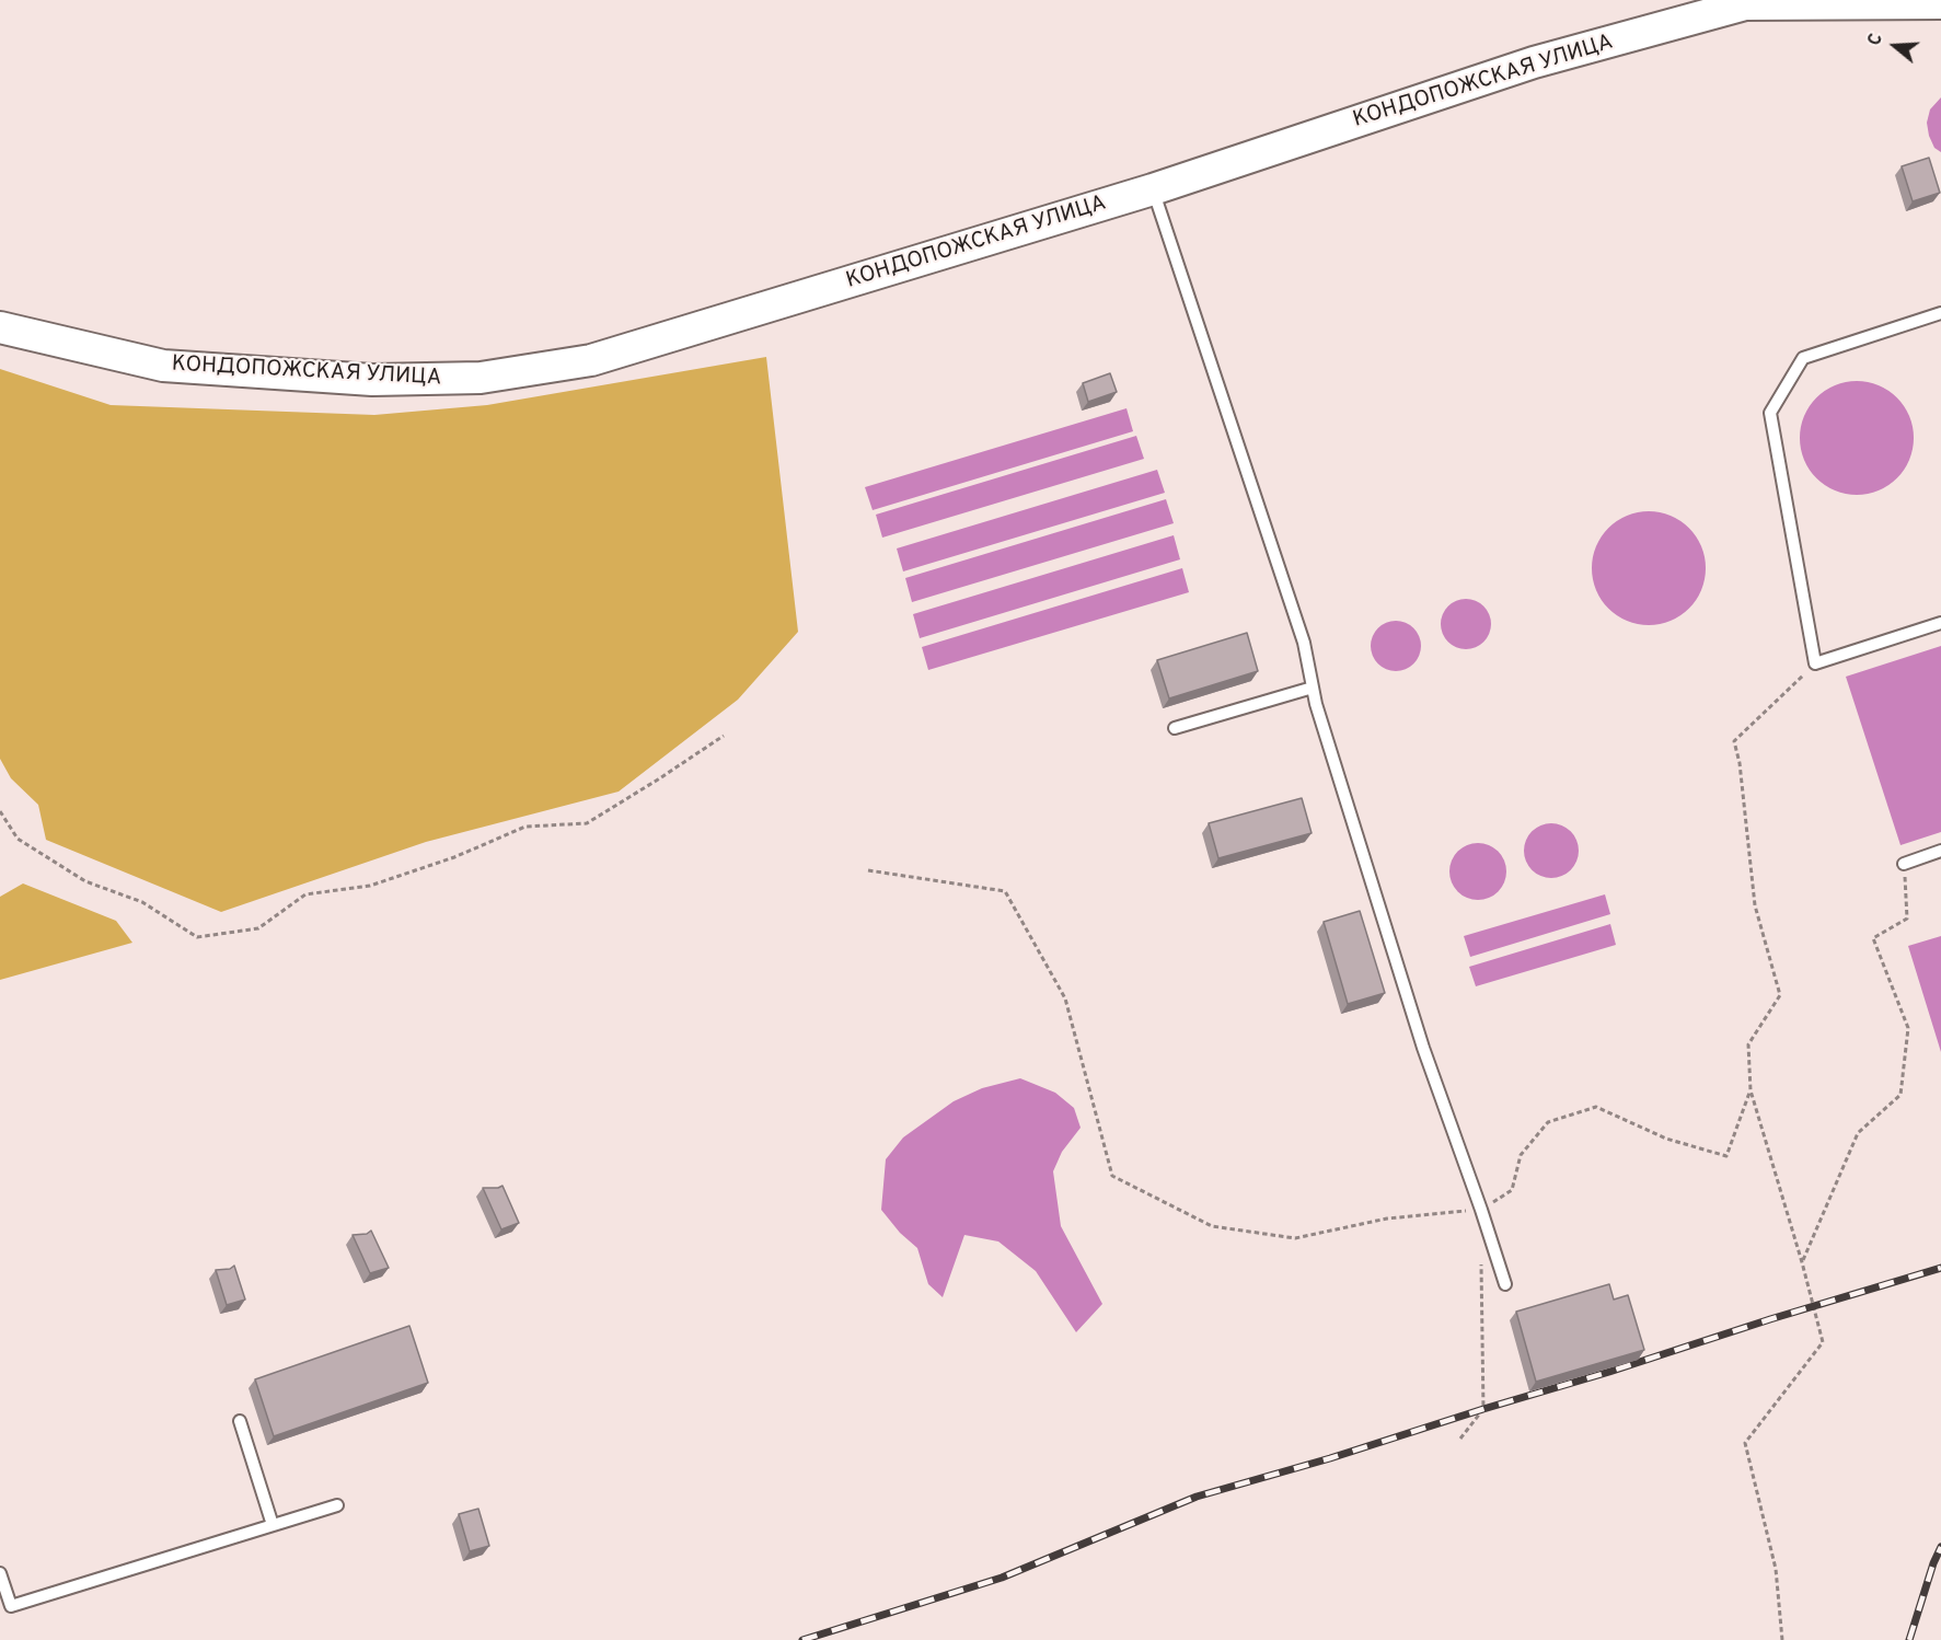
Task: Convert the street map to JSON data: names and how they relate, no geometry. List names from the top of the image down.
{
  "streets": {
    "street": ["КОНДОПОЖСКАЯ УЛИЦА"]
  },
  "north": "left"
}
